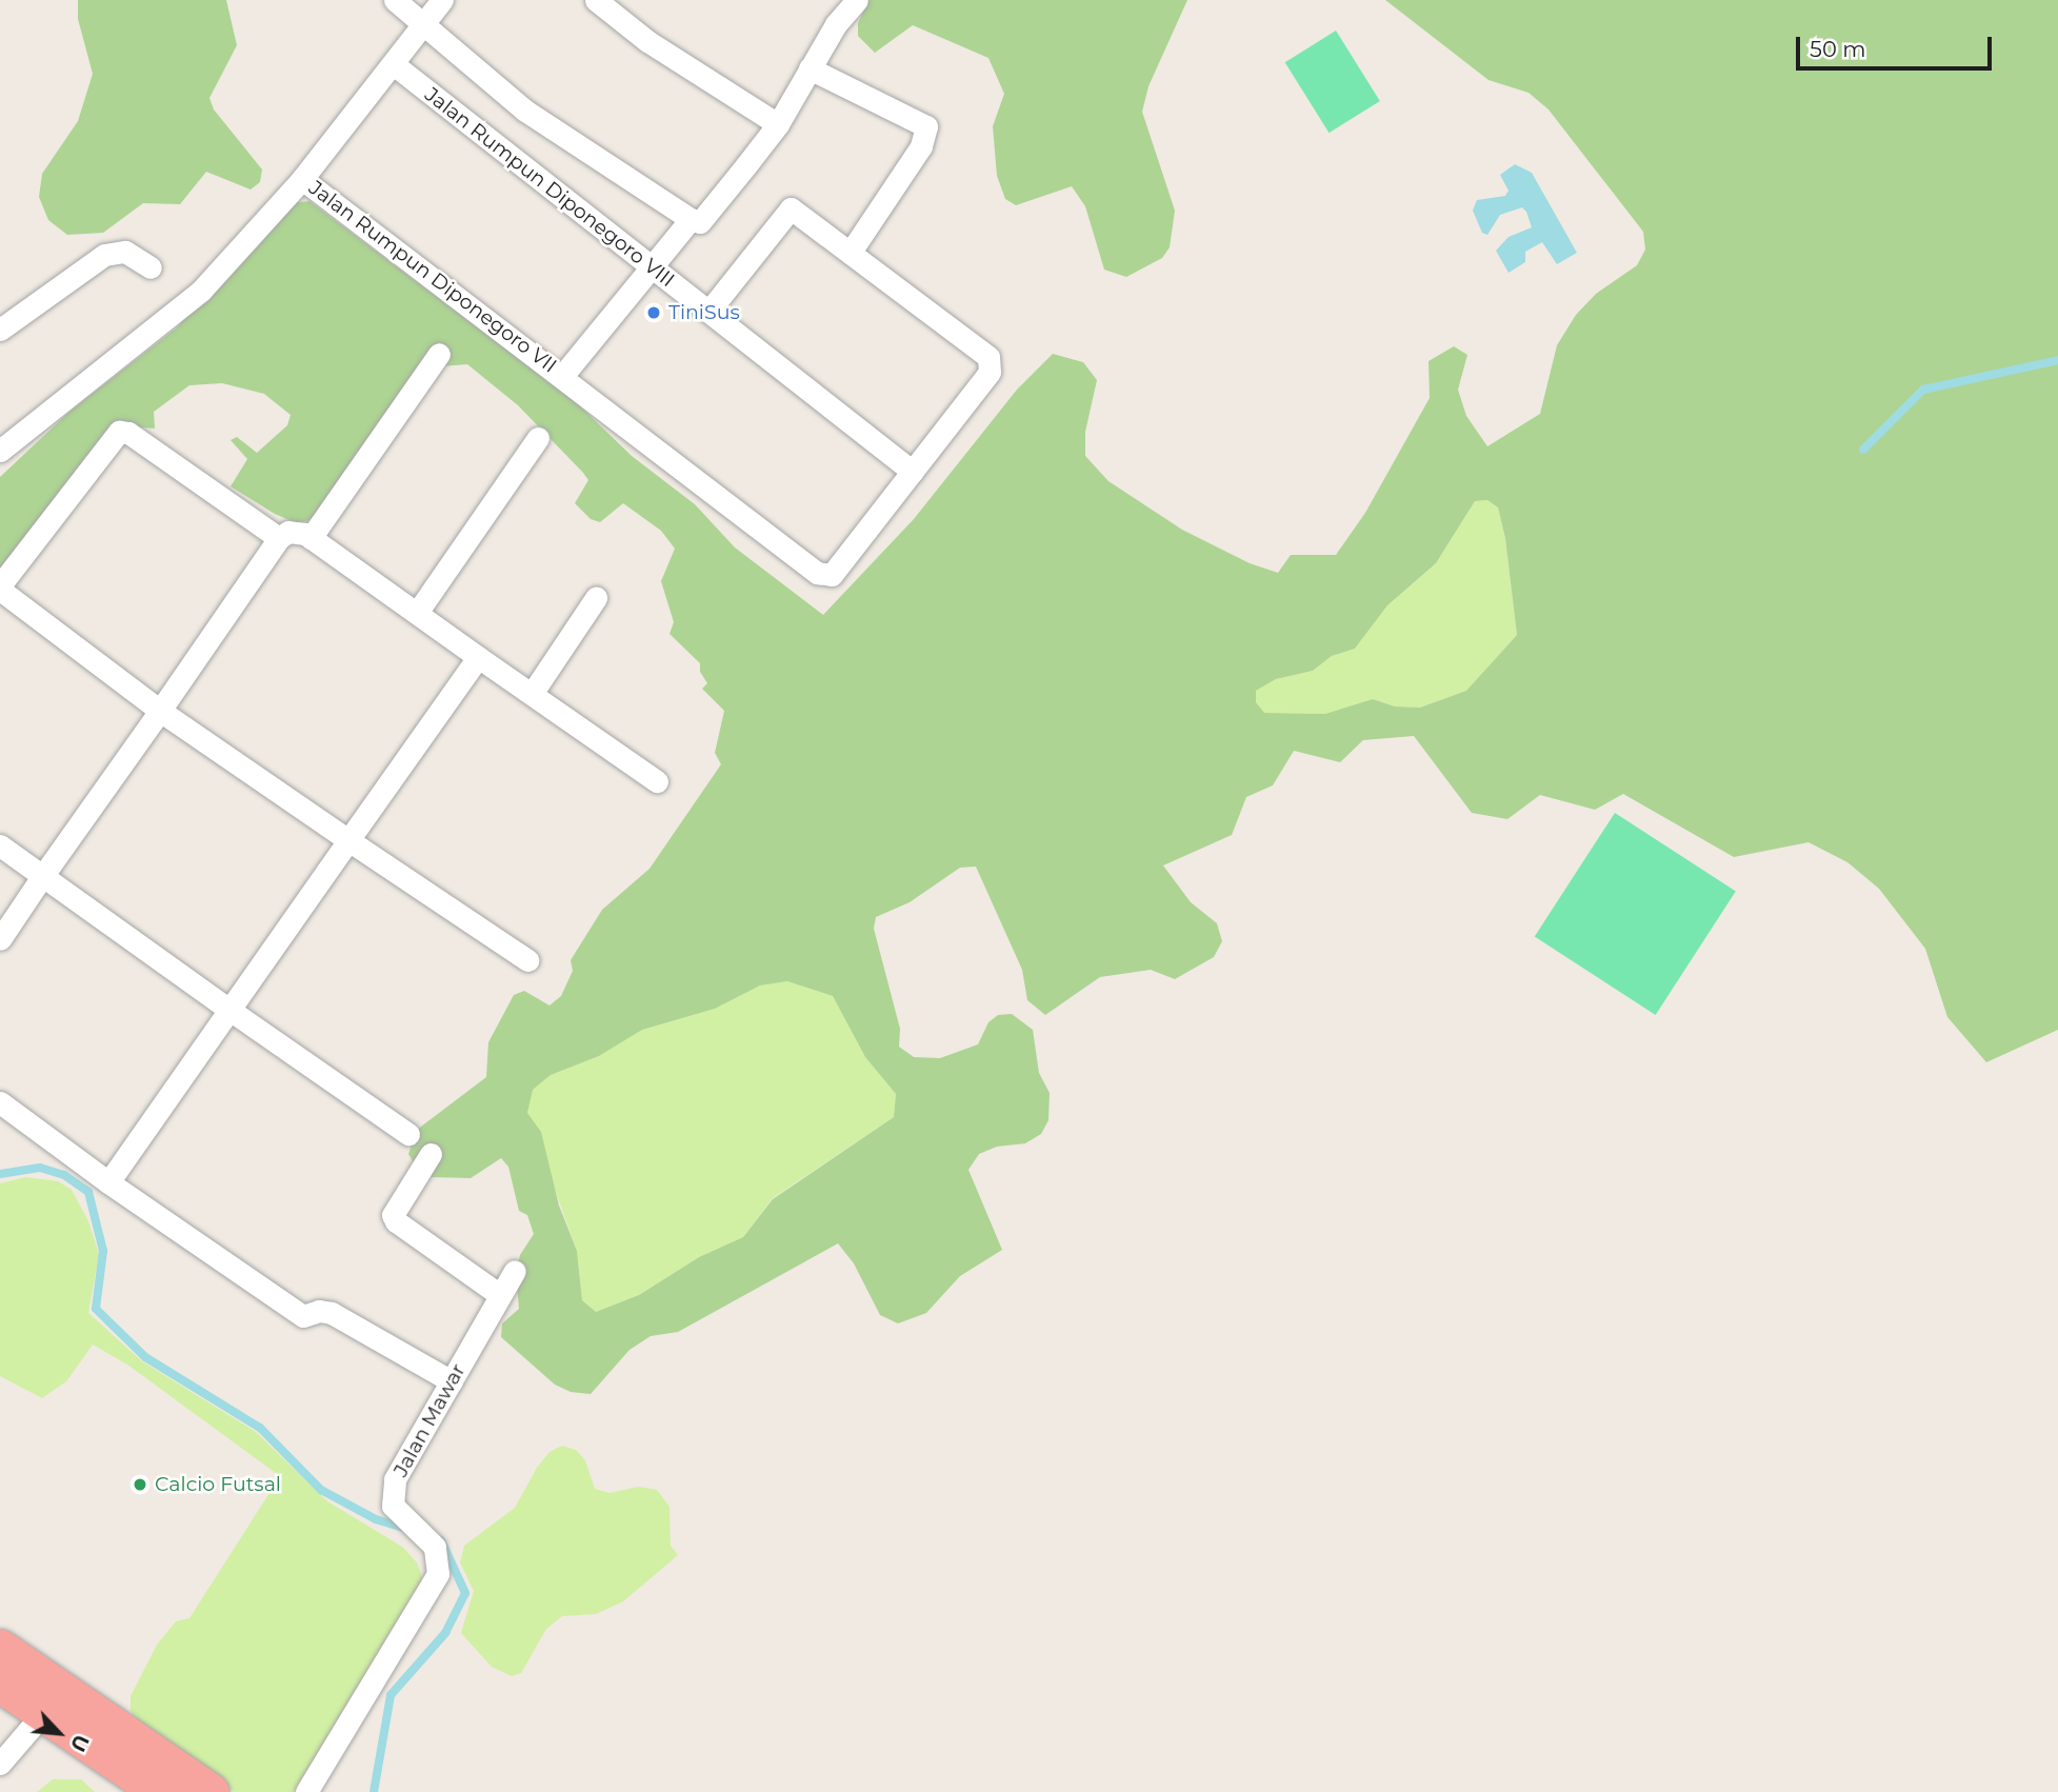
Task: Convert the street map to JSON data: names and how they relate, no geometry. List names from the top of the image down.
{
  "streets": {
    "street": ["Jalan Rumpun Diponegoro VIII", "Jalan Rumpun Diponegoro VII", "Jalan Mawar"]
  },
  "crossings": [
    ["Jalan Rumpun Diponegoro VIII", "Jalan Rumpun Diponegoro VII"]
  ],
  "places": ["TiniSus", "Calcio Futsal"],
  "scale_bar": "50 m",
  "north": "bottom right"
}
